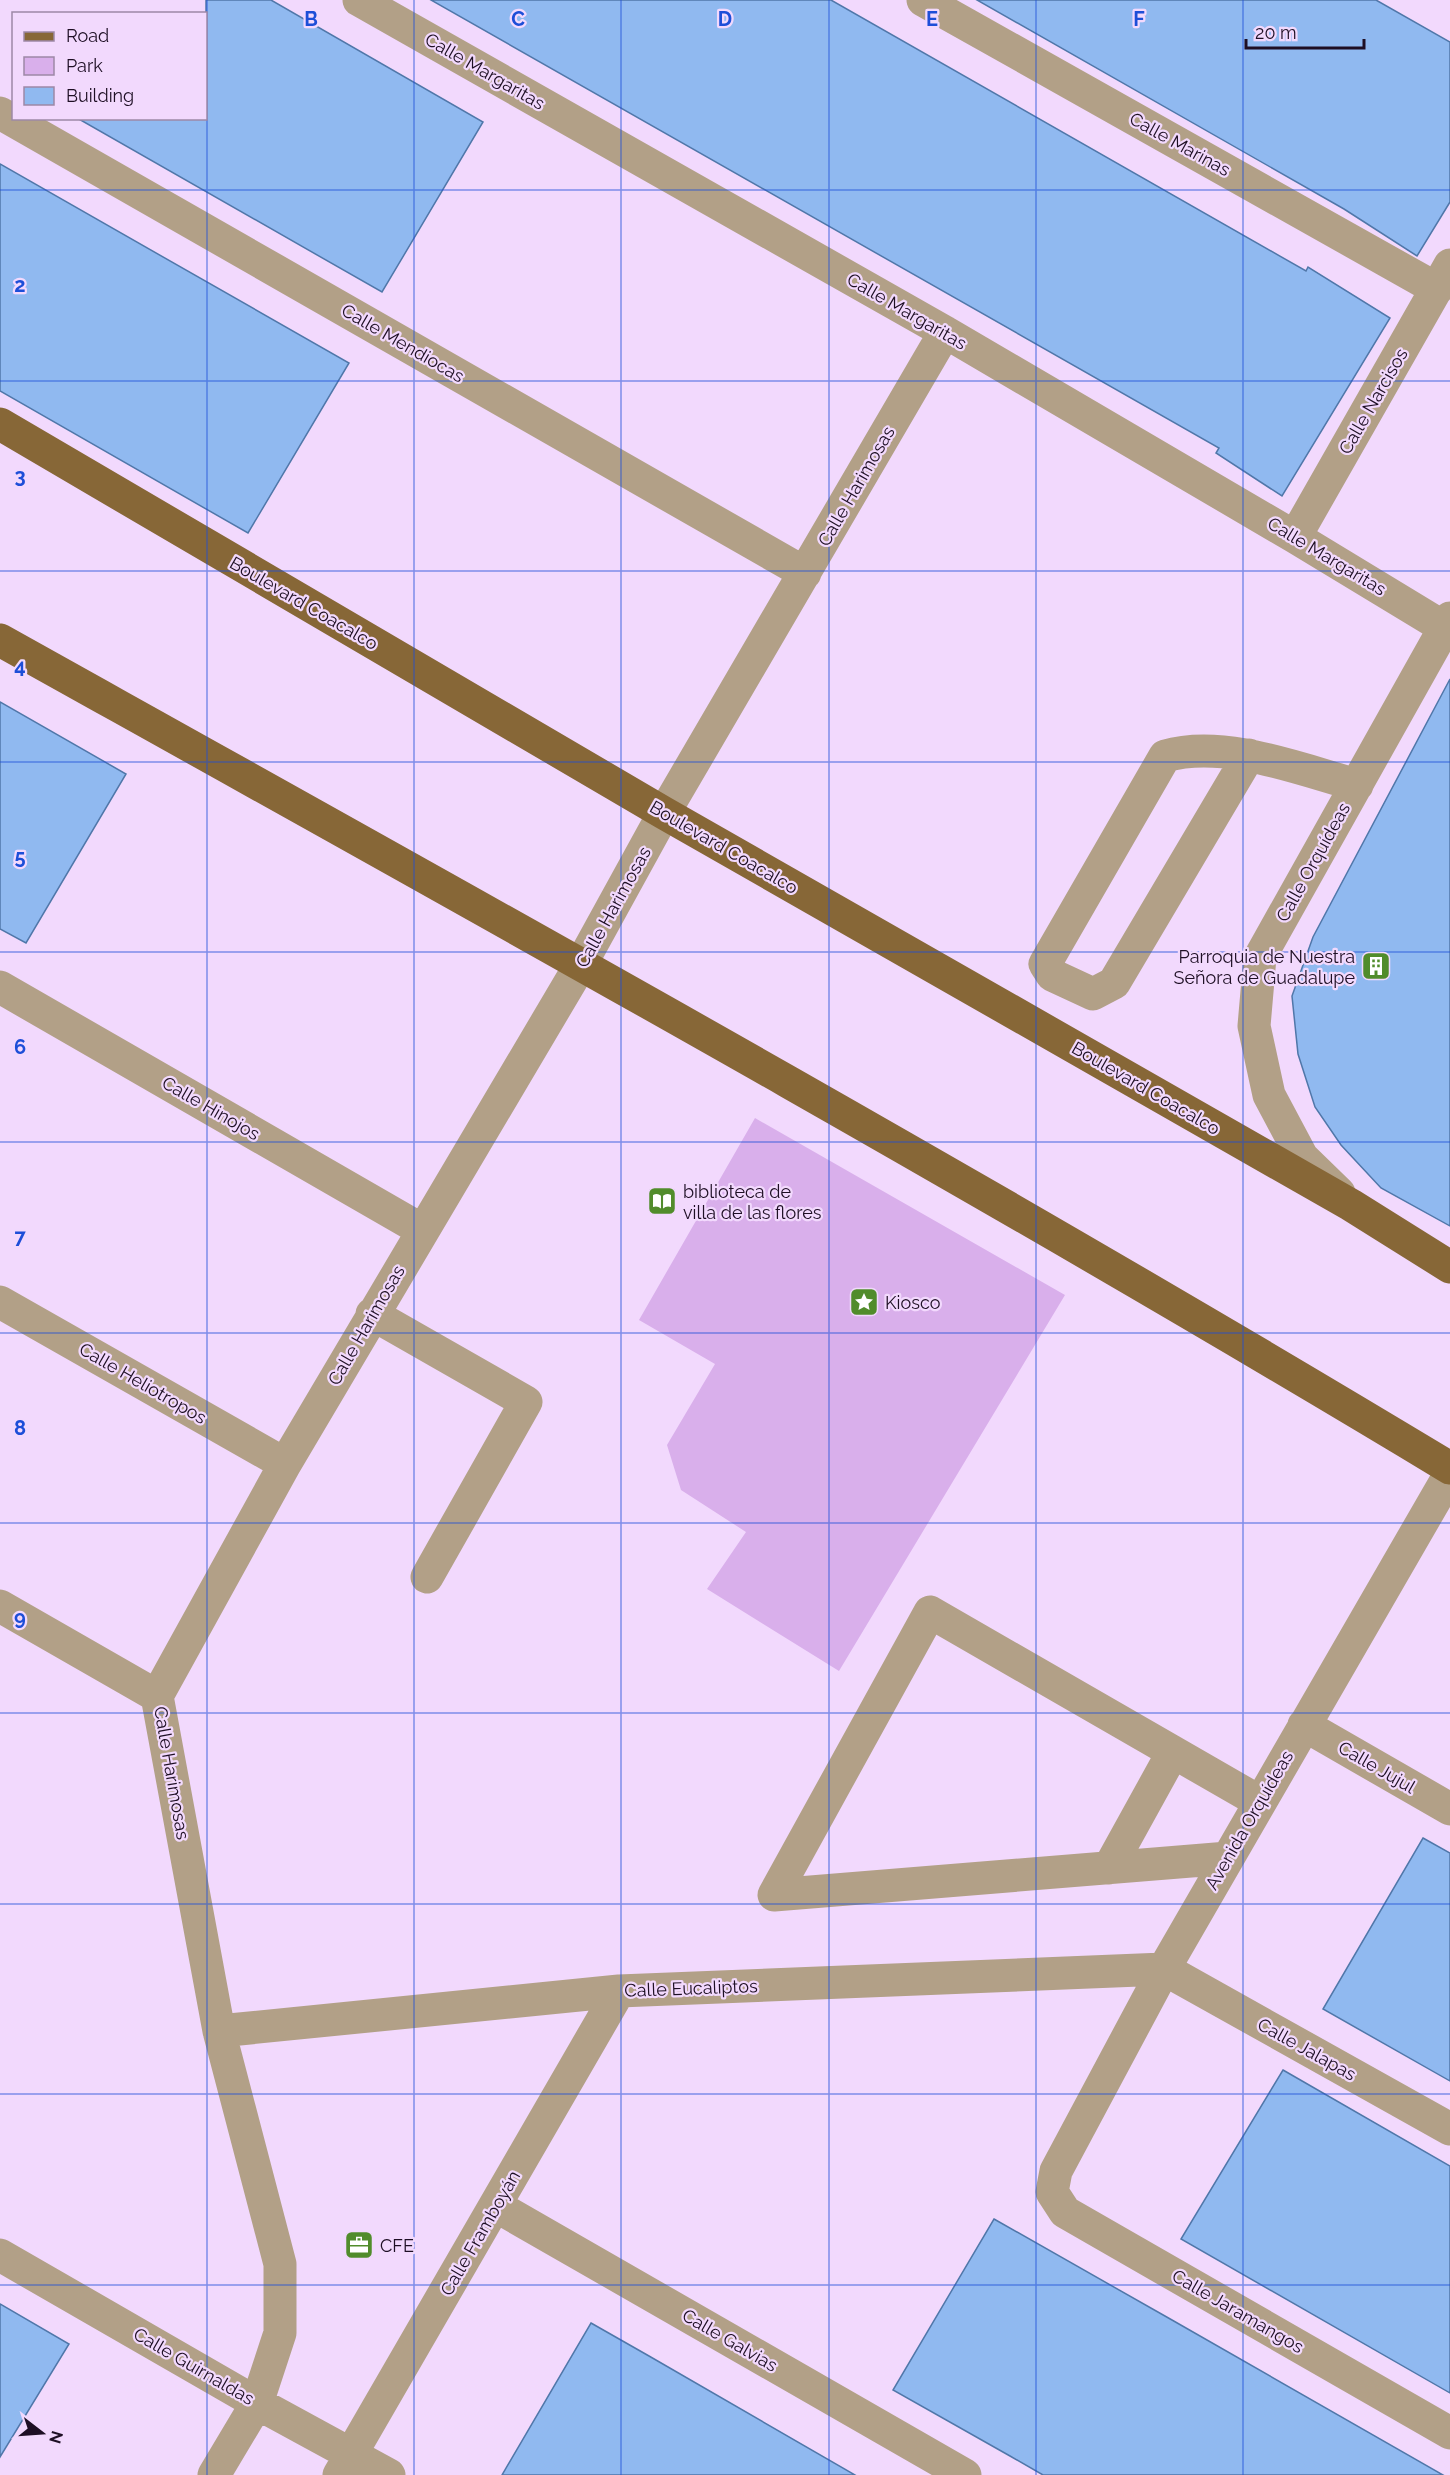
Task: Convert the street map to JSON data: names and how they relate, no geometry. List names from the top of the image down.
{
  "streets": {
    "main road": ["Boulevard Coacalco"],
    "street": [
      "Calle Margaritas",
      "Calle Marinas",
      "Calle Mendiocas",
      "Calle Narcisos",
      "Calle Harimosas",
      "Calle Orquídeas",
      "Calle Hinojos",
      "Calle Heliotropos",
      "Calle Jujul",
      "Avenida Orquídeas",
      "Calle Eucaliptos",
      "Calle Jalapas",
      "Calle Framboyán",
      "Calle Jaramangos",
      "Calle Galvias",
      "Calle Guirnaldas"
    ]
  },
  "crossings": [
    ["Calle Margaritas", "Calle Narcisos"],
    ["Calle Margaritas", "Calle Harimosas"],
    ["Calle Margaritas", "Calle Orquídeas"],
    ["Calle Marinas", "Calle Narcisos"],
    ["Calle Mendiocas", "Calle Harimosas"],
    ["Calle Harimosas", "Boulevard Coacalco"],
    ["Calle Harimosas", "Calle Hinojos"],
    ["Calle Harimosas", "Calle Heliotropos"],
    ["Calle Harimosas", "Calle Eucaliptos"],
    ["Calle Harimosas", "Calle Guirnaldas"],
    ["Boulevard Coacalco", "Calle Orquídeas"],
    ["Calle Jujul", "Avenida Orquídeas"],
    ["Avenida Orquídeas", "Calle Eucaliptos"],
    ["Avenida Orquídeas", "Calle Jalapas"],
    ["Avenida Orquídeas", "Calle Jaramangos"],
    ["Calle Eucaliptos", "Calle Jalapas"],
    ["Calle Eucaliptos", "Calle Framboyán"],
    ["Calle Framboyán", "Calle Galvias"],
    ["Calle Framboyán", "Calle Guirnaldas"]
  ],
  "places": {
    "building": ["Parroquia de Nuestra Señora de Guadalupe"],
    "library": ["biblioteca de villa de las flores"],
    "place": ["Kiosco"],
    "office": ["CFE"]
  },
  "legend": ["Road", "Park", "Building"],
  "scale_bar": "20 m",
  "north": "right",
  "grid": {
    "columns": [
      "B",
      "C",
      "D",
      "E",
      "F"
    ],
    "rows": [
      "2",
      "3",
      "4",
      "5",
      "6",
      "7",
      "8",
      "9"
    ]
  }
}
